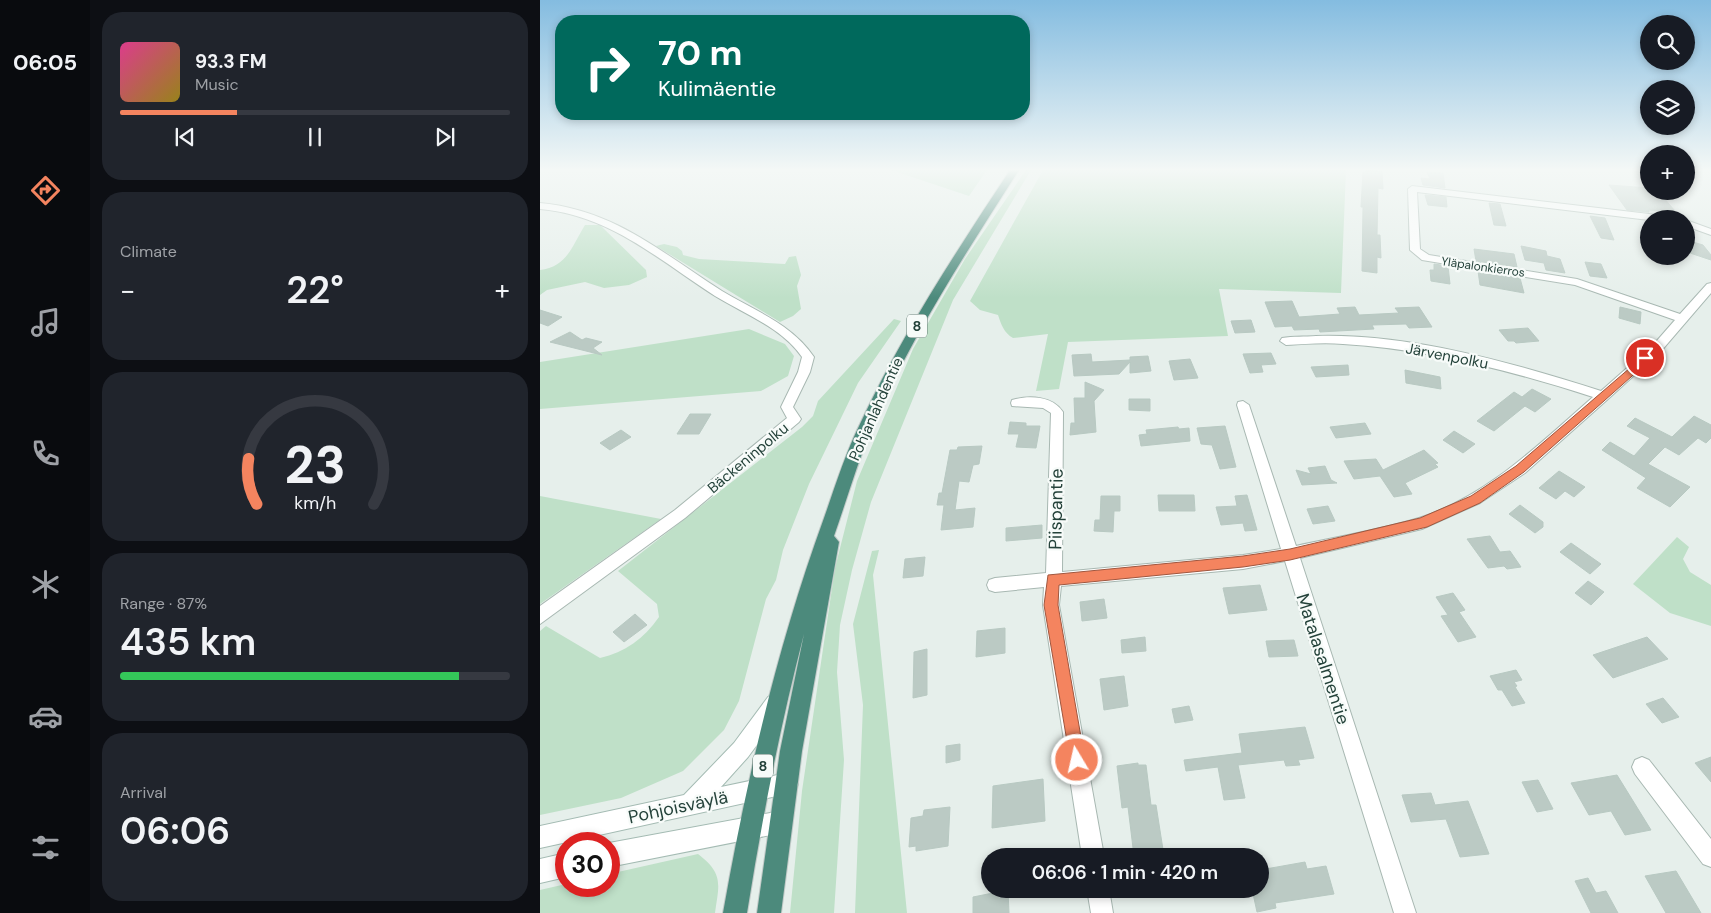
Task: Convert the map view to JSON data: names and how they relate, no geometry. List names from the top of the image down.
{
  "streets": {
    "highway": ["8", "Pohjanlahdentie"],
    "main road": ["Pohjoisväylä"],
    "street": [
      "Yläpalonkierros",
      "Järvenpolku",
      "Bäckeninpolku",
      "Piispantie",
      "Matalasalmentie"
    ]
  },
  "crossings": [
    ["8", "Pohjanlahdentie"],
    ["Pohjanlahdentie", "Pohjoisväylä"]
  ],
  "page": {
    "tabs": "06:05",
    "map_buttons": ["+", "−"],
    "turn": ["70 m", "Kulimäentie"],
    "song": ["93.3 FM", "Music"],
    "tile": [
      "Climate",
      ["Range · 87%", "435 km"],
      ["Arrival", "06:06"]
    ],
    "heat": ["−", "22°", "+"],
    "limit": "30",
    "trip": "06:06 · 1 min · 420 m",
    "gauge": ["23", "km/h"]
  }
}
